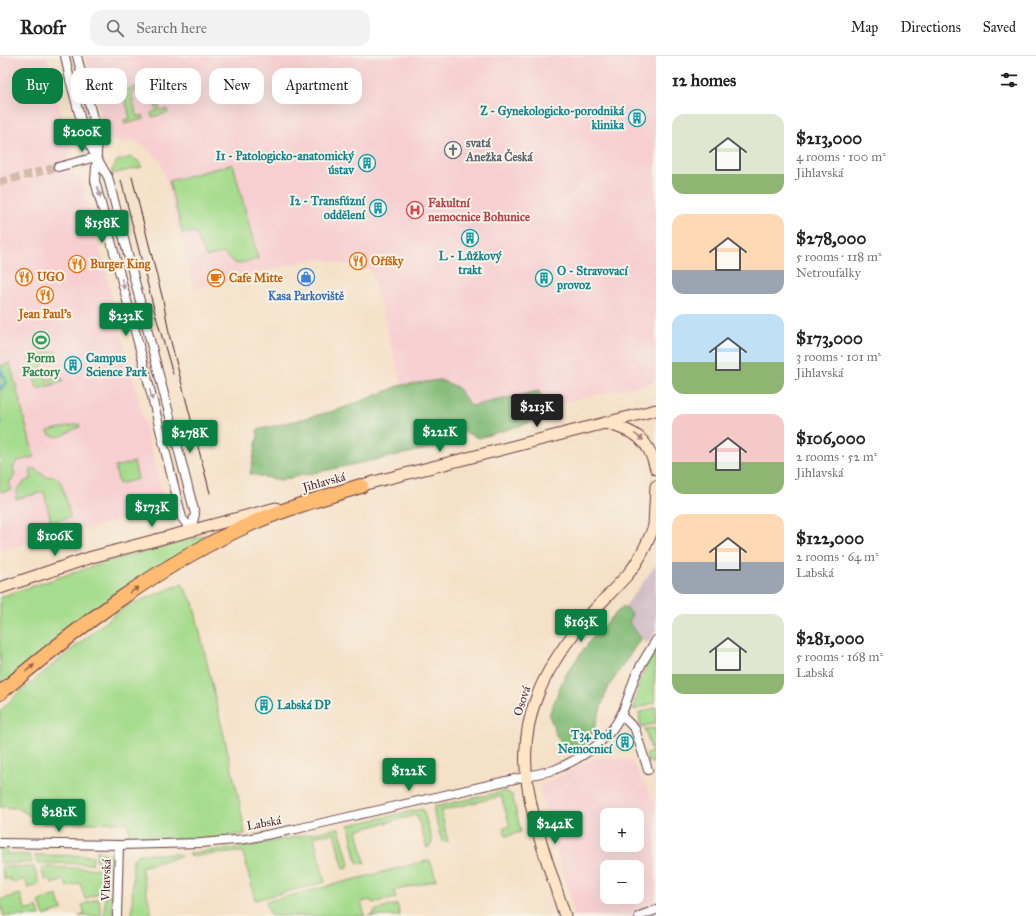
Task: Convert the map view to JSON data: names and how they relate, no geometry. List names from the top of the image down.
{
  "streets": {
    "main road": ["Jihlavská", "Osová"],
    "street": ["Labská", "Vltavská"]
  },
  "crossings": [
    ["Osová", "Labská"],
    ["Labská", "Vltavská"]
  ],
  "places": {
    "building": [
      "Z - Gynekologicko-porodniká klinika",
      "I1 - Patologicko-anatomický ústav",
      "I2 - Transfúzní oddělení",
      "L - Lůžkový trakt",
      "O - Stravovací provoz",
      "Campus Science Park",
      "Labská DP",
      "T34 Pod Nemocnicí"
    ],
    "church": ["svatá Anežka Česká"],
    "hospital": ["Fakultní nemocnice Bohunice"],
    "restaurant": [
      "Oříšky",
      "Burger King",
      "UGO",
      "Jean Paul's"
    ],
    "shop": ["Kasa Parkoviště"],
    "cafe": ["Cafe Mitte"],
    "sports": ["Form Factory"]
  },
  "page": {
    "header": "Roofr",
    "search": "Search here",
    "nav": ["Map", "Directions", "Saved"],
    "heading": "12 homes",
    "chip": [
      "Buy",
      "Rent",
      "Filters",
      "New",
      "Apartment"
    ],
    "list": [
      {
        "name": "$213,000",
        "note": "4 rooms · 100 m² · Jihlavská"
      },
      {
        "name": "$278,000",
        "note": "5 rooms · 118 m² · Netroufalky"
      },
      {
        "name": "$173,000",
        "note": "3 rooms · 101 m² · Jihlavská"
      },
      {
        "name": "$106,000",
        "note": "2 rooms · 52 m² · Jihlavská"
      },
      {
        "name": "$122,000",
        "note": "2 rooms · 64 m² · Labská"
      },
      {
        "name": "$281,000",
        "note": "5 rooms · 168 m² · Labská"
      }
    ],
    "price": [
      "$200K",
      "$158K",
      "$232K",
      "$213K",
      "$221K",
      "$278K",
      "$173K",
      "$106K",
      "$163K",
      "$122K",
      "$281K",
      "$242K"
    ],
    "map_buttons": ["+", "−"]
  }
}
